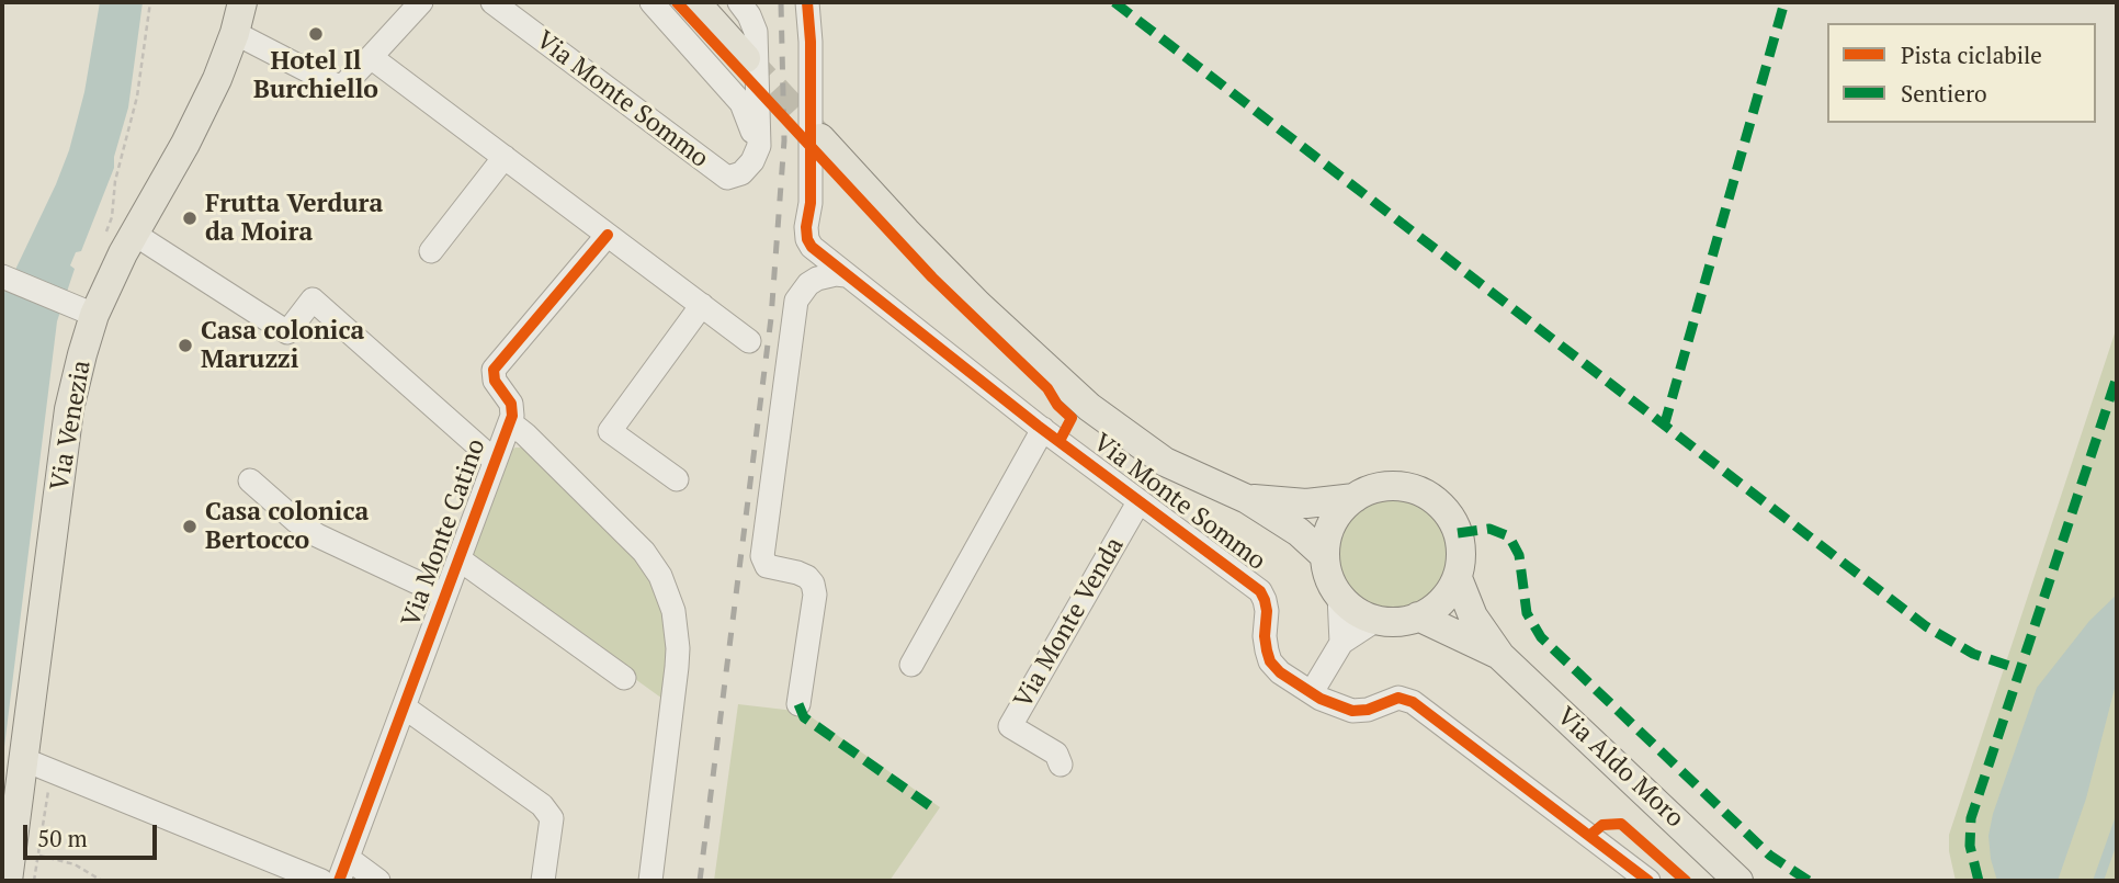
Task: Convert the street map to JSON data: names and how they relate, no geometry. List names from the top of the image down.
{
  "streets": {
    "main road": ["Via Venezia", "Via Aldo Moro"],
    "street": ["Via Monte Sommo", "Via Monte Catino", "Via Monte Venda"]
  },
  "crossings": [
    ["Via Monte Sommo", "Via Monte Venda"]
  ],
  "places": [
    "Hotel Il Burchiello",
    "Frutta Verdura da Moira",
    "Casa colonica Maruzzi",
    "Casa colonica Bertocco"
  ],
  "legend": ["Pista ciclabile", "Sentiero"],
  "scale_bar": "50 m"
}
